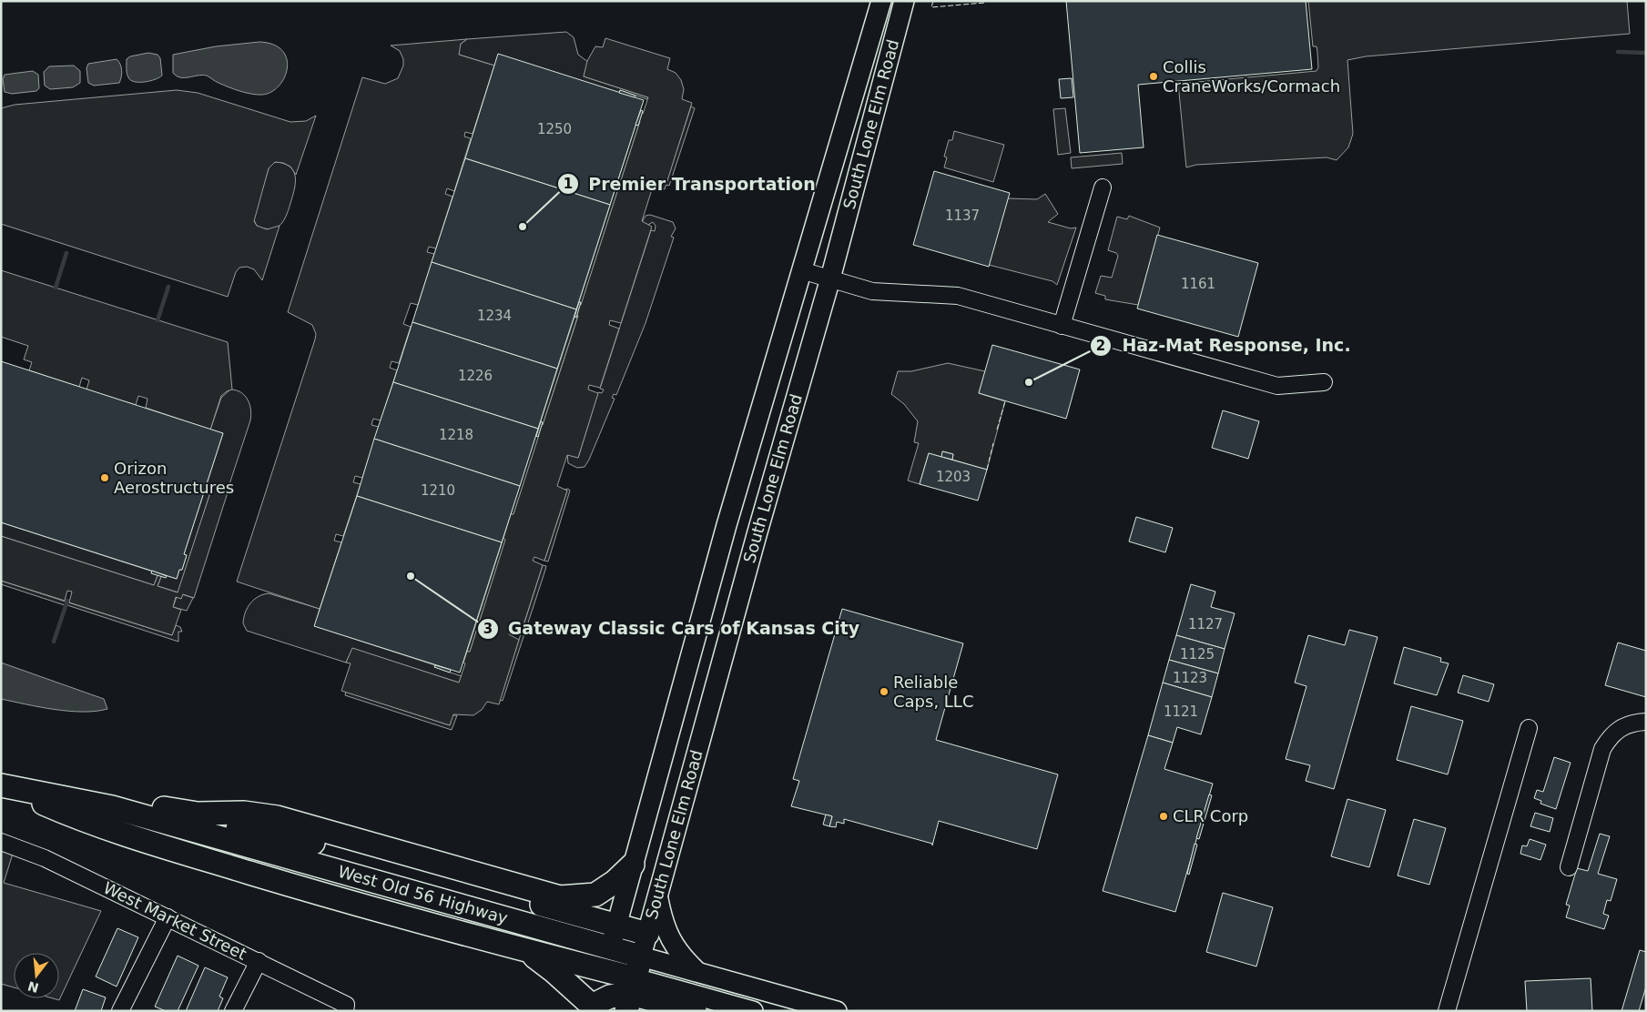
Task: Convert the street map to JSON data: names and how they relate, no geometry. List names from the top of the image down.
{
  "streets": {
    "highway": ["West Old 56 Highway"],
    "main road": ["South Lone Elm Road"],
    "street": ["West Market Street"]
  },
  "crossings": [
    ["South Lone Elm Road", "West Old 56 Highway"]
  ],
  "places": [
    "Collis CraneWorks/Cormach",
    "Premier Transportation",
    "Haz-Mat Response, Inc.",
    "Orizon Aerostructures",
    "Gateway Classic Cars of Kansas City",
    "Reliable Caps, LLC",
    "CLR Corp"
  ],
  "house_numbers": [
    "1250",
    "1137",
    "1161",
    "1234",
    "1226",
    "1218",
    "1203",
    "1210",
    "1127",
    "1125",
    "1123",
    "1121"
  ],
  "north": "bottom"
}
